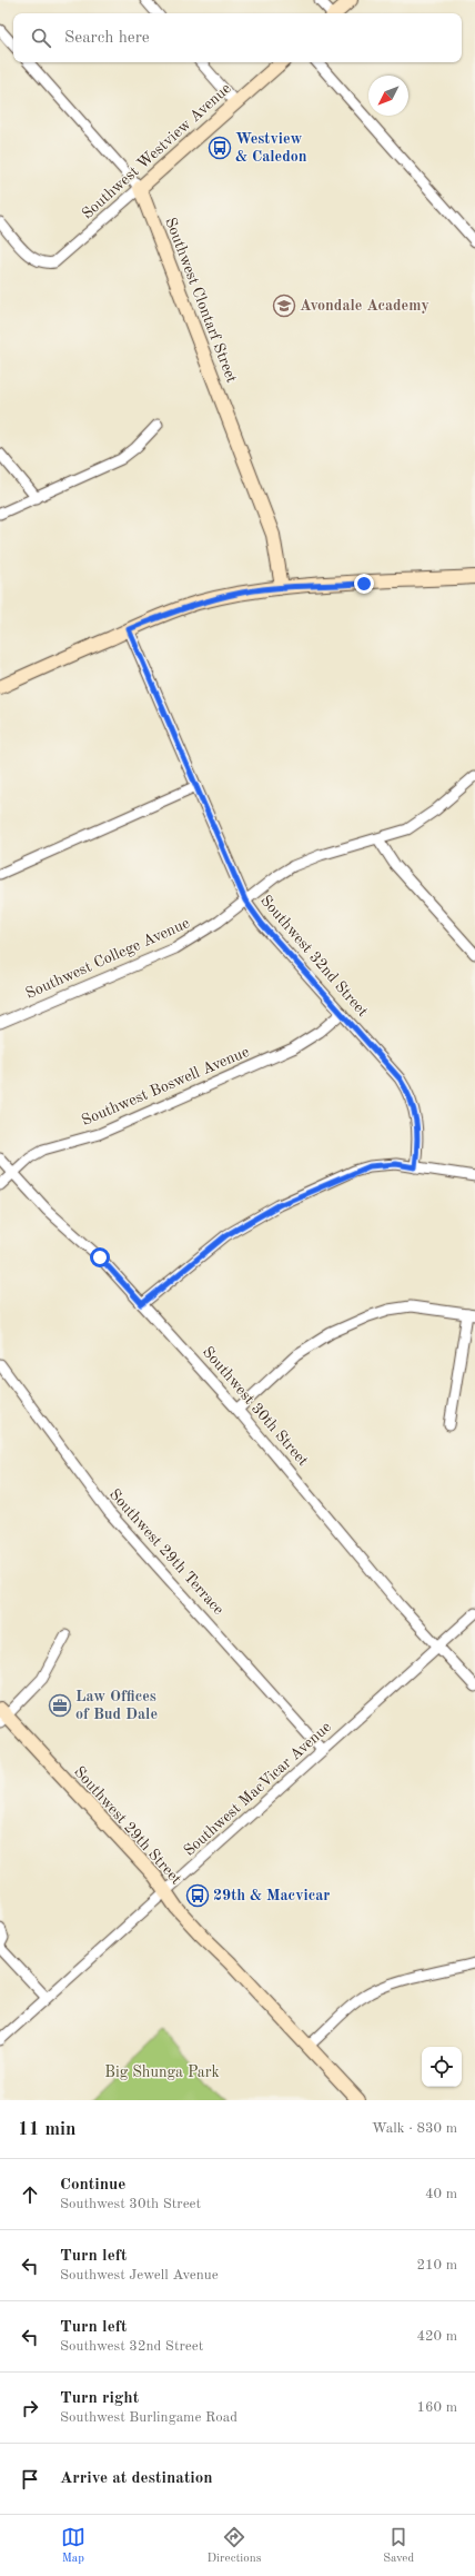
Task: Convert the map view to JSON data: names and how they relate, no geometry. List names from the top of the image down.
{
  "streets": {
    "main road": ["Southwest Westview Avenue", "Southwest Clontarf Street", "Southwest 29th Street"],
    "street": [
      "Southwest 32nd Street",
      "Southwest College Avenue",
      "Southwest Boswell Avenue",
      "Southwest 30th Street",
      "Southwest 29th Terrace",
      "Southwest MacVicar Avenue"
    ]
  },
  "crossings": [
    ["Southwest Westview Avenue", "Southwest Clontarf Street"],
    ["Southwest 32nd Street", "Southwest College Avenue"],
    ["Southwest 32nd Street", "Southwest Boswell Avenue"],
    ["Southwest Boswell Avenue", "Southwest 30th Street"],
    ["Southwest 30th Street", "Southwest MacVicar Avenue"],
    ["Southwest 29th Terrace", "Southwest MacVicar Avenue"],
    ["Southwest MacVicar Avenue", "Southwest 29th Street"]
  ],
  "parks": ["Big Shunga Park"],
  "places": {
    "bus stop": ["Westview & Caledon", "29th & Macvicar"],
    "school or university": ["Avondale Academy"],
    "office": ["Law Offices of Bud Dale"]
  },
  "north": "bottom left",
  "page": {
    "search": "Search here",
    "heading": ["11 min", "Walk · 830 m"],
    "list": [
      ["Continue", "Southwest 30th Street", "40 m"],
      ["Turn left", "Southwest Jewell Avenue", "210 m"],
      ["Turn left", "Southwest 32nd Street", "420 m"],
      ["Turn right", "Southwest Burlingame Road", "160 m"],
      "Arrive at destination"
    ],
    "nav": ["Map", "Directions", "Saved"]
  }
}
